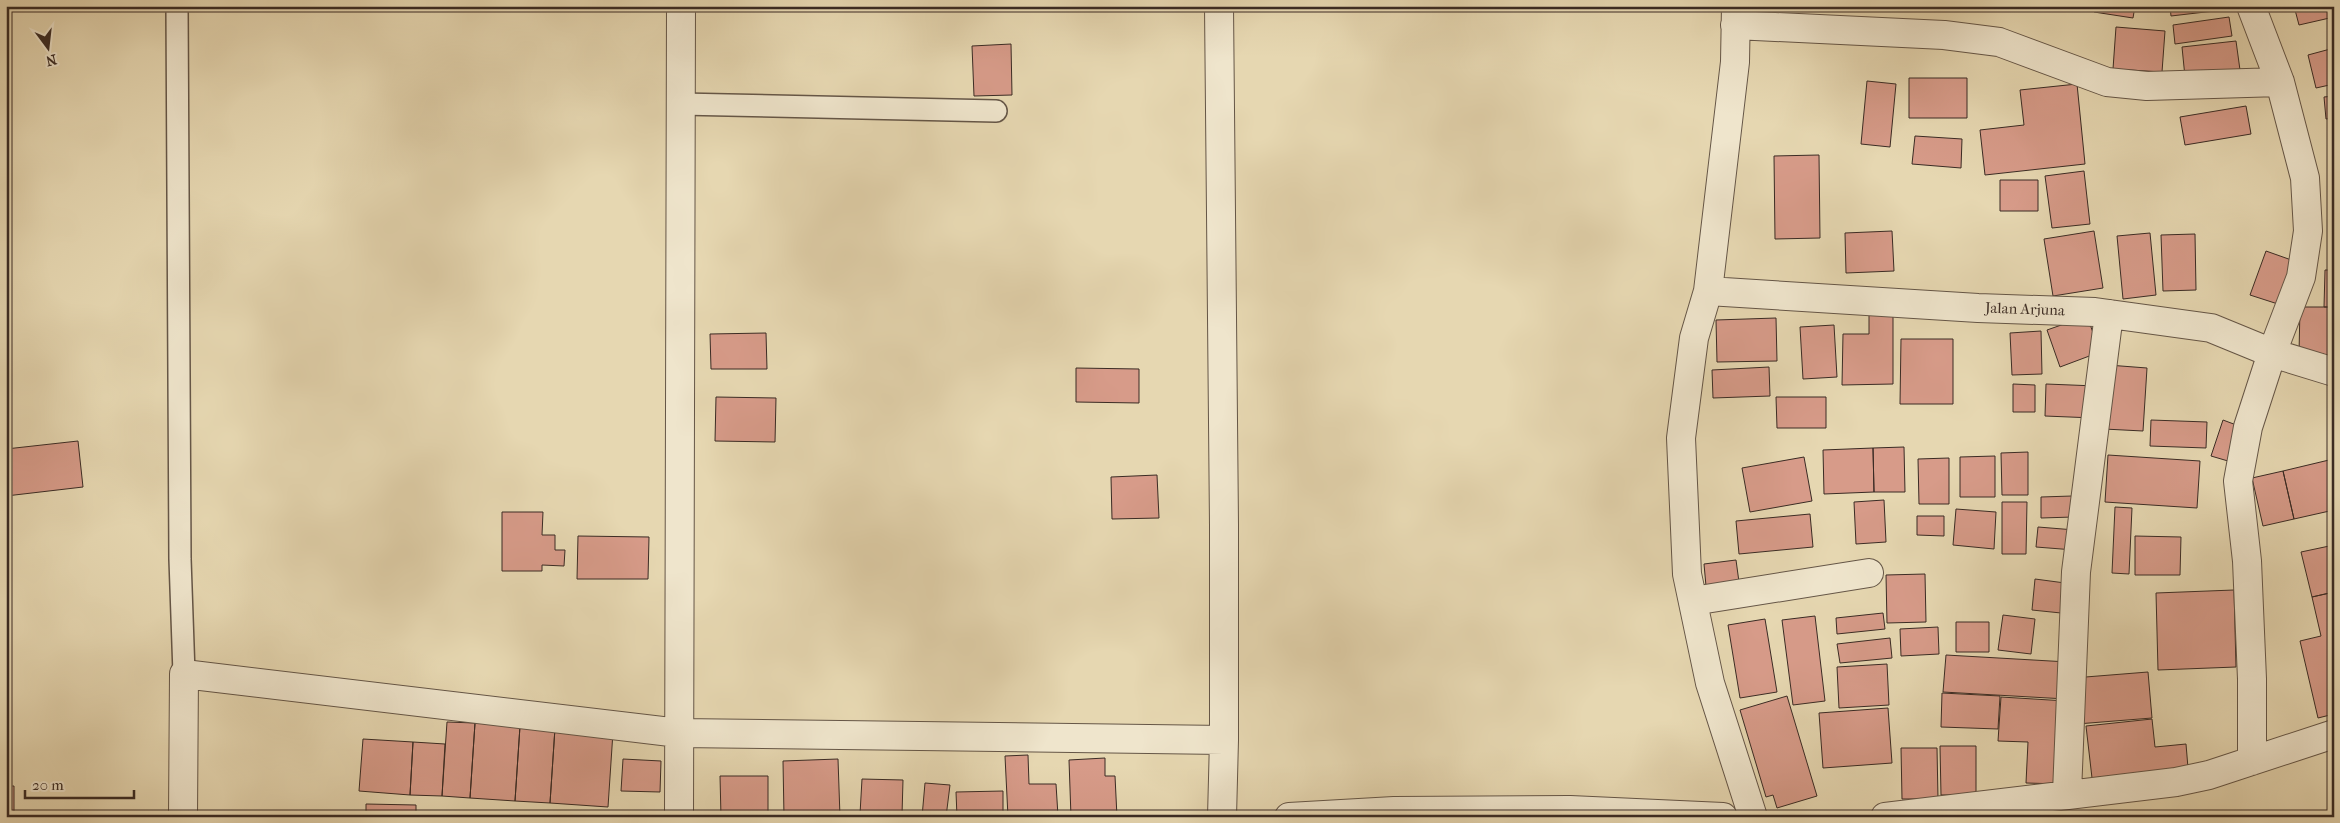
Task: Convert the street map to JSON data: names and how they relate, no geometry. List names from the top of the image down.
{
  "streets": {
    "street": ["Jalan Arjuna"]
  },
  "scale_bar": "20 m",
  "north": "bottom"
}
